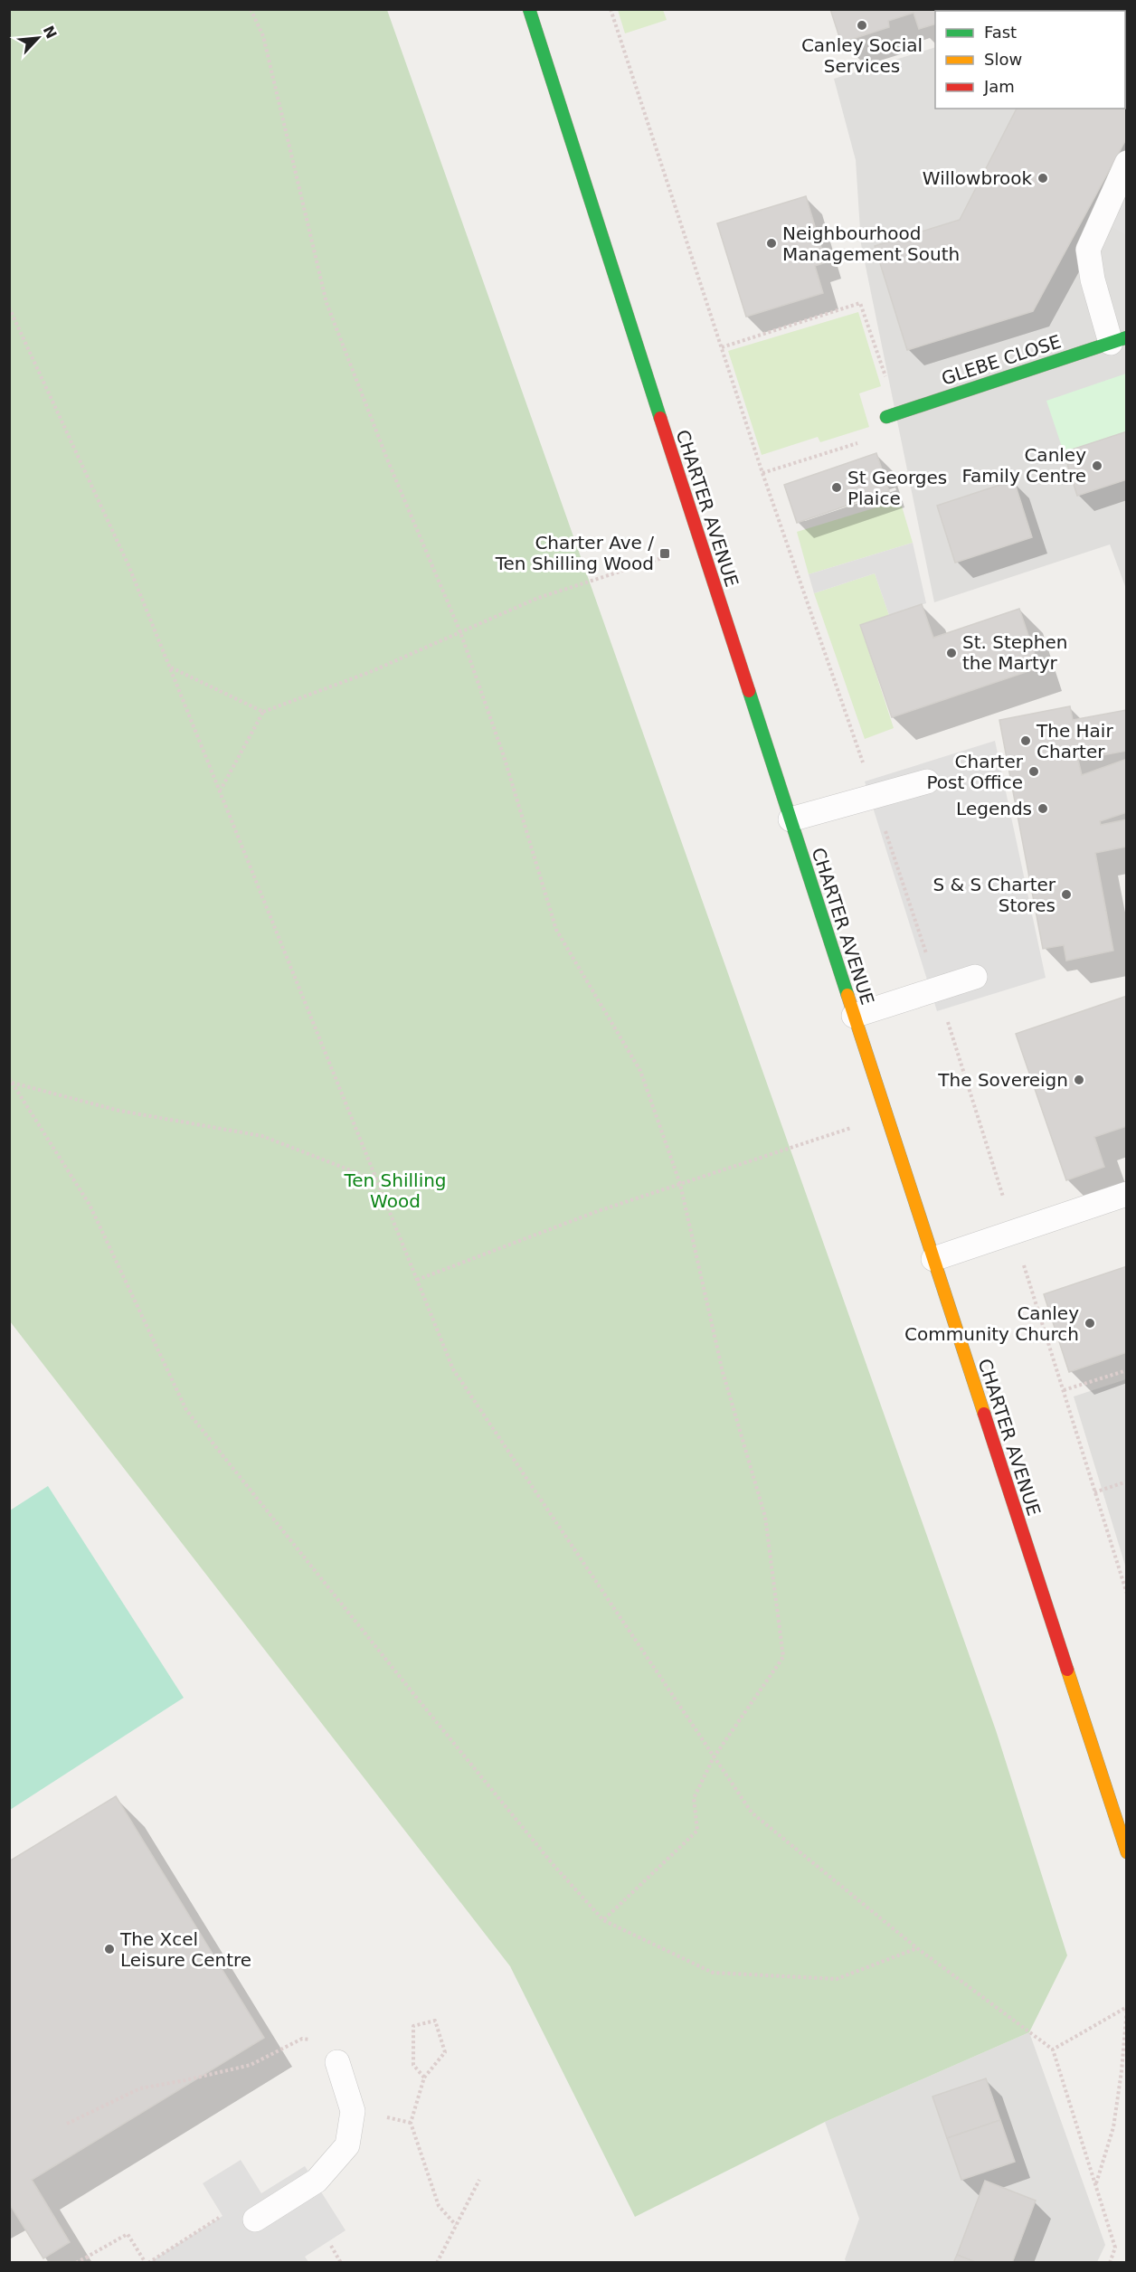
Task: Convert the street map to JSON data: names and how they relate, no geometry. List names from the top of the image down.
{
  "streets": {
    "street": ["GLEBE CLOSE", "CHARTER AVENUE"]
  },
  "parks": ["Ten Shilling Wood"],
  "places": {
    "other": [
      "Canley Social Services",
      "Willowbrook",
      "Neighbourhood Management South",
      "Canley Family Centre",
      "St Georges Plaice",
      "St. Stephen the Martyr",
      "The Hair Charter",
      "Charter Post Office",
      "Legends",
      "S & S Charter Stores",
      "The Sovereign",
      "Canley Community Church",
      "The Xcel Leisure Centre"
    ],
    "transit": ["Charter Ave / Ten Shilling Wood"]
  },
  "legend": ["Fast", "Slow", "Jam"],
  "north": "top right"
}
